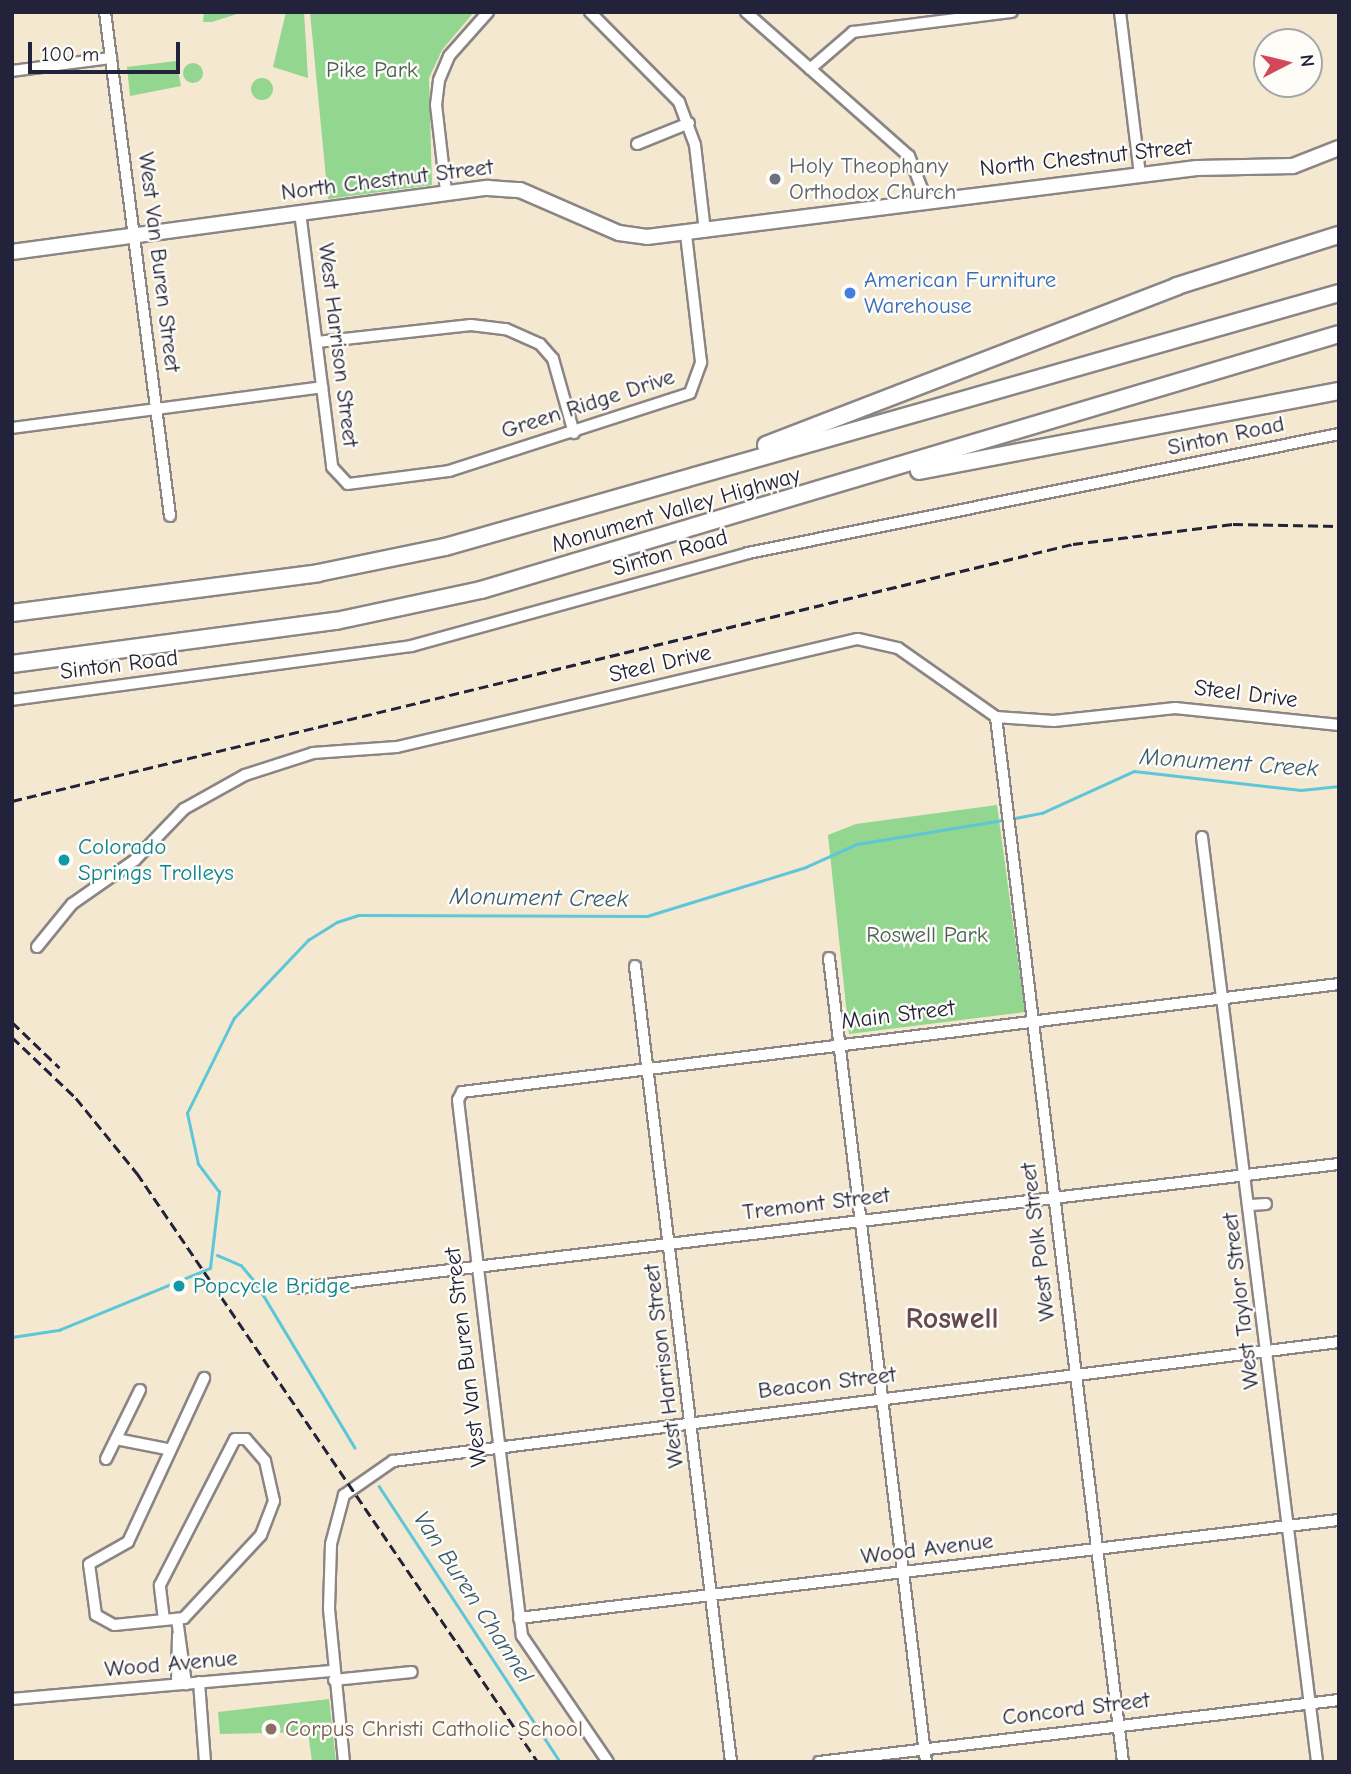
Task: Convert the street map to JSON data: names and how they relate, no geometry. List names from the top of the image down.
{
  "streets": {
    "highway": ["Monument Valley Highway"],
    "main road": ["North Chestnut Street"],
    "street": [
      "West Van Buren Street",
      "West Harrison Street",
      "Green Ridge Drive",
      "Sinton Road",
      "Steel Drive",
      "Main Street",
      "Tremont Street",
      "West Polk Street",
      "West Taylor Street",
      "Beacon Street",
      "Wood Avenue",
      "Concord Street"
    ]
  },
  "crossings": [
    ["North Chestnut Street", "West Van Buren Street"],
    ["North Chestnut Street", "West Harrison Street"],
    ["North Chestnut Street", "Green Ridge Drive"],
    ["West Van Buren Street", "Main Street"],
    ["West Van Buren Street", "Tremont Street"],
    ["West Van Buren Street", "Beacon Street"],
    ["West Van Buren Street", "Wood Avenue"],
    ["West Harrison Street", "Green Ridge Drive"],
    ["West Harrison Street", "Main Street"],
    ["West Harrison Street", "Tremont Street"],
    ["West Harrison Street", "Beacon Street"],
    ["West Harrison Street", "Wood Avenue"],
    ["Steel Drive", "West Polk Street"],
    ["Main Street", "West Polk Street"],
    ["Main Street", "West Taylor Street"],
    ["Tremont Street", "West Polk Street"],
    ["Tremont Street", "West Taylor Street"],
    ["West Polk Street", "Beacon Street"],
    ["West Polk Street", "Wood Avenue"],
    ["West Polk Street", "Concord Street"],
    ["West Taylor Street", "Beacon Street"],
    ["West Taylor Street", "Wood Avenue"],
    ["West Taylor Street", "Concord Street"],
    ["Beacon Street", "Wood Avenue"]
  ],
  "districts": ["Roswell"],
  "water": ["Monument Creek", "Van Buren Channel"],
  "parks": ["Pike Park", "Roswell Park"],
  "places": [
    "Holy Theophany Orthodox Church",
    "American Furniture Warehouse",
    "Colorado Springs Trolleys",
    "Popcycle Bridge",
    "Corpus Christi Catholic School"
  ],
  "scale_bar": "100 m",
  "north": "right"
}
